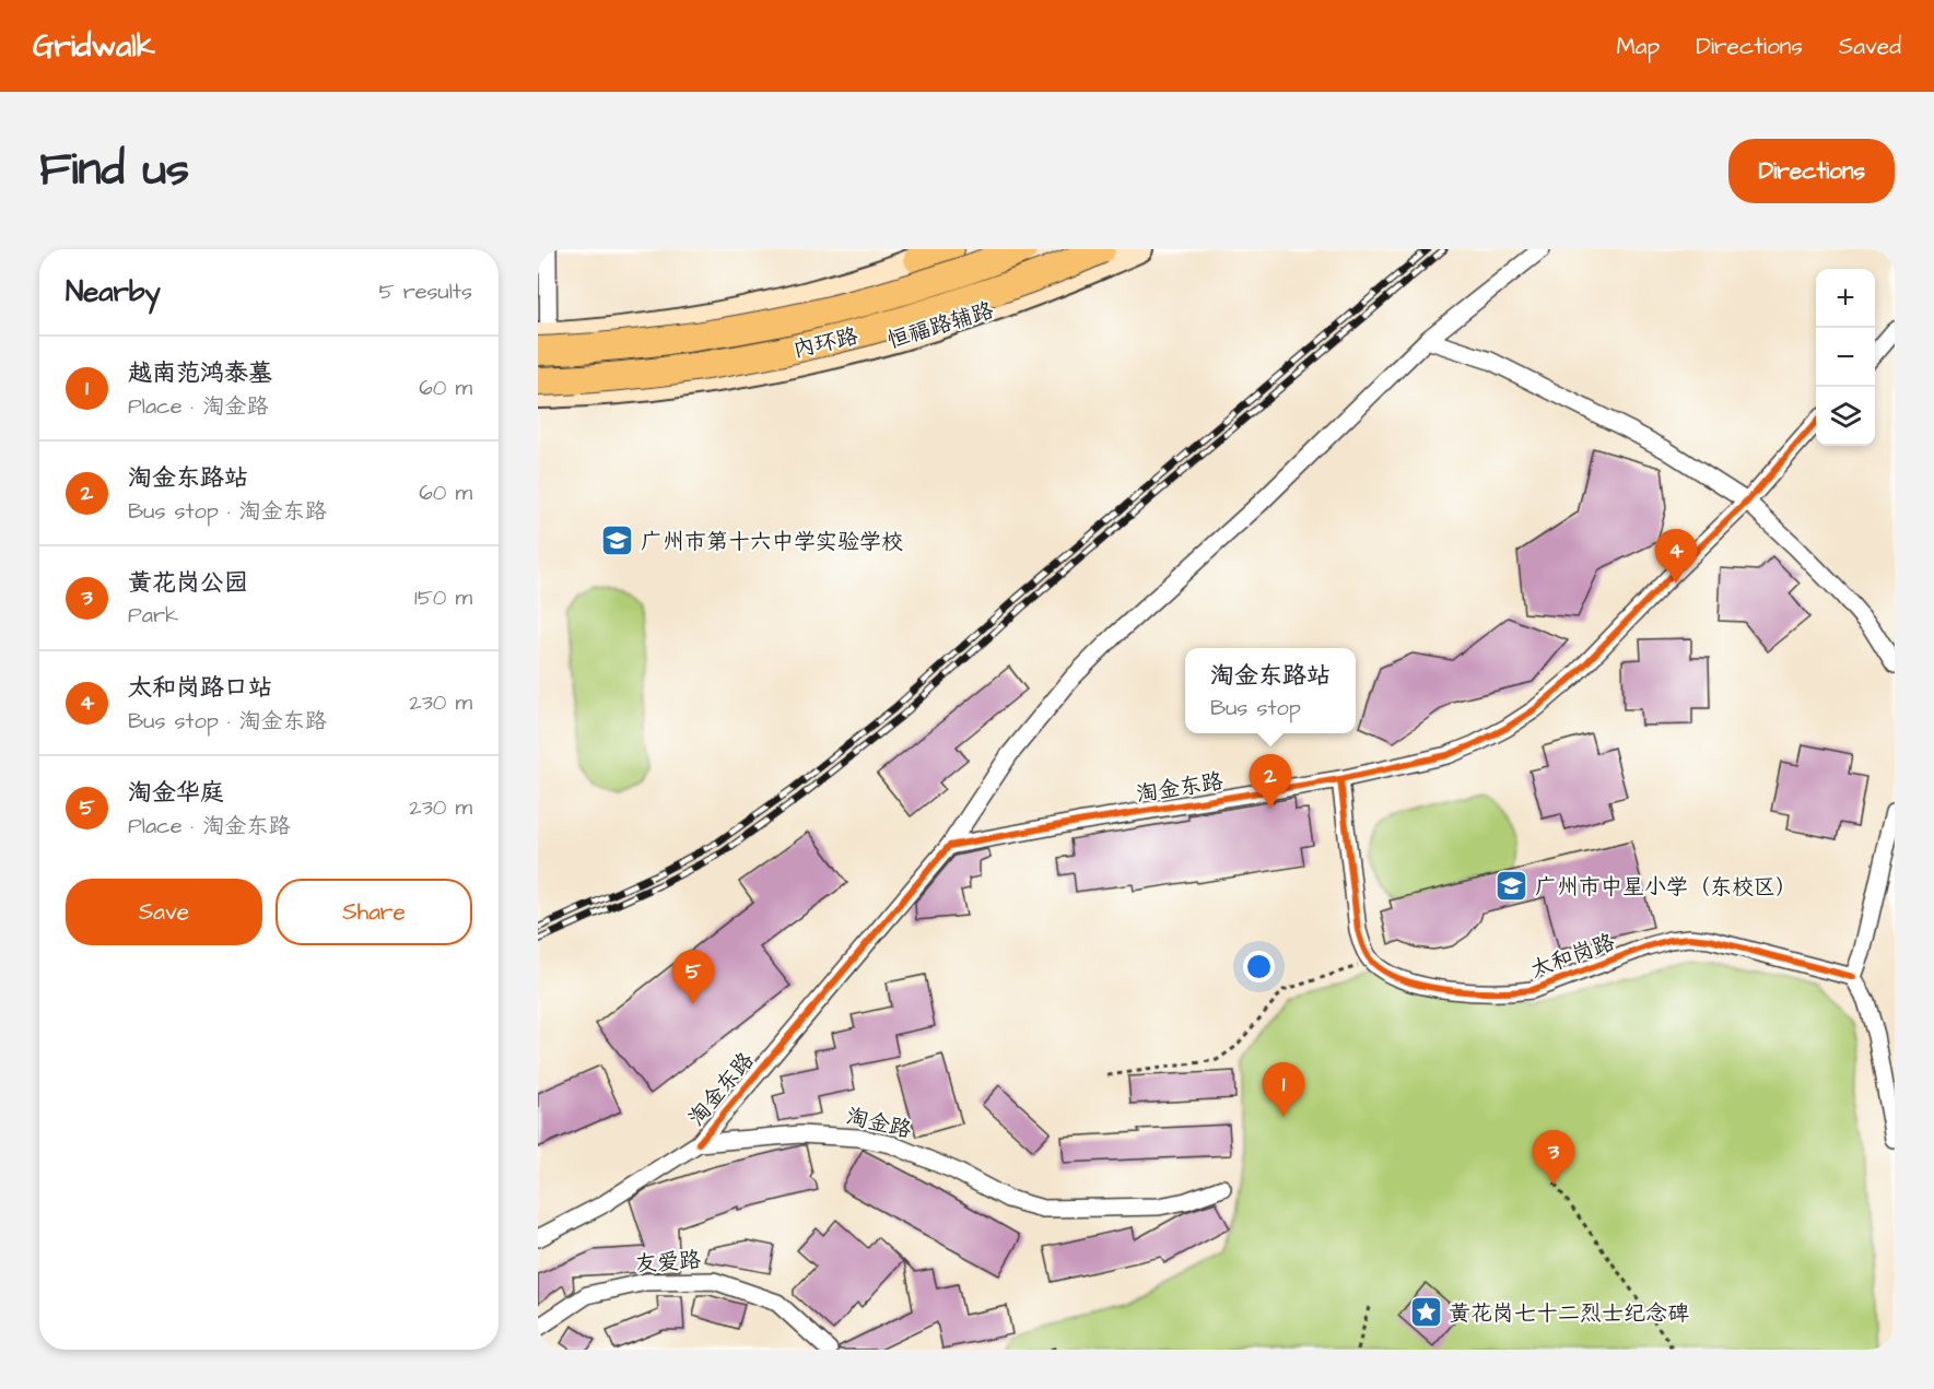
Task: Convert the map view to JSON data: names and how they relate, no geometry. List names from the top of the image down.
{
  "streets": {
    "highway": ["内环路"],
    "main road": ["恒福路辅路"],
    "street": [
      "淘金东路",
      "太和岗路",
      "淘金路",
      "友爱路"
    ]
  },
  "crossings": [
    ["恒福路辅路", "内环路"],
    ["淘金东路", "淘金路"]
  ],
  "places": {
    "school or university": ["广州市第十六中学实验学校", "广州市中星小学（东校区）"],
    "place": ["黄花岗七十二烈士纪念碑"]
  },
  "page": {
    "header": "Gridwalk",
    "nav": ["Map", "Directions", "Saved"],
    "title": "Find us",
    "buttons": [
      "Directions",
      ["Save", "Share"]
    ],
    "heading": ["Nearby", "5 results"],
    "map_buttons": ["+", "−"],
    "list": [
      {
        "mark": "1",
        "name": "越南范鸿泰墓",
        "note": "Place · 淘金路",
        "value": "60 m"
      },
      {
        "mark": "2",
        "name": "淘金东路站",
        "note": "Bus stop · 淘金东路",
        "value": "60 m"
      },
      {
        "mark": "3",
        "name": "黄花岗公园",
        "note": "Park",
        "value": "150 m"
      },
      {
        "mark": "4",
        "name": "太和岗路口站",
        "note": "Bus stop · 淘金东路",
        "value": "230 m"
      },
      {
        "mark": "5",
        "name": "淘金华庭",
        "note": "Place · 淘金东路",
        "value": "230 m"
      }
    ],
    "pins": [
      "4",
      "2",
      "5",
      "1",
      "3"
    ],
    "popup": ["淘金东路站", "Bus stop"]
  }
}
